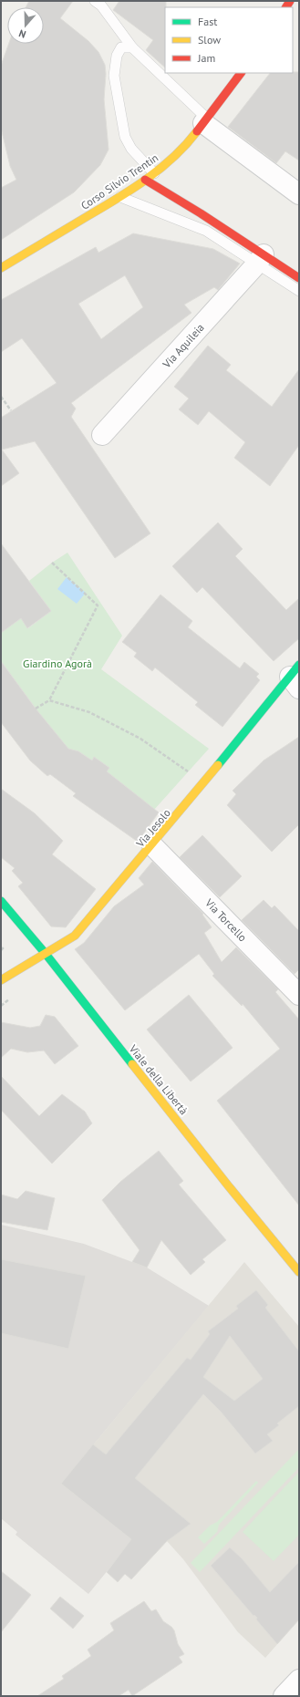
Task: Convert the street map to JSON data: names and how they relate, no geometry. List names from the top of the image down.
{
  "streets": {
    "street": [
      "Corso Silvio Trentin",
      "Via Aquileia",
      "Via Jesolo",
      "Via Torcello",
      "Viale della Libertà"
    ]
  },
  "crossings": [
    ["Via Jesolo", "Via Torcello"],
    ["Via Jesolo", "Viale della Libertà"]
  ],
  "parks": ["Giardino Agorà"],
  "legend": ["Fast", "Slow", "Jam"],
  "north": "bottom"
}
